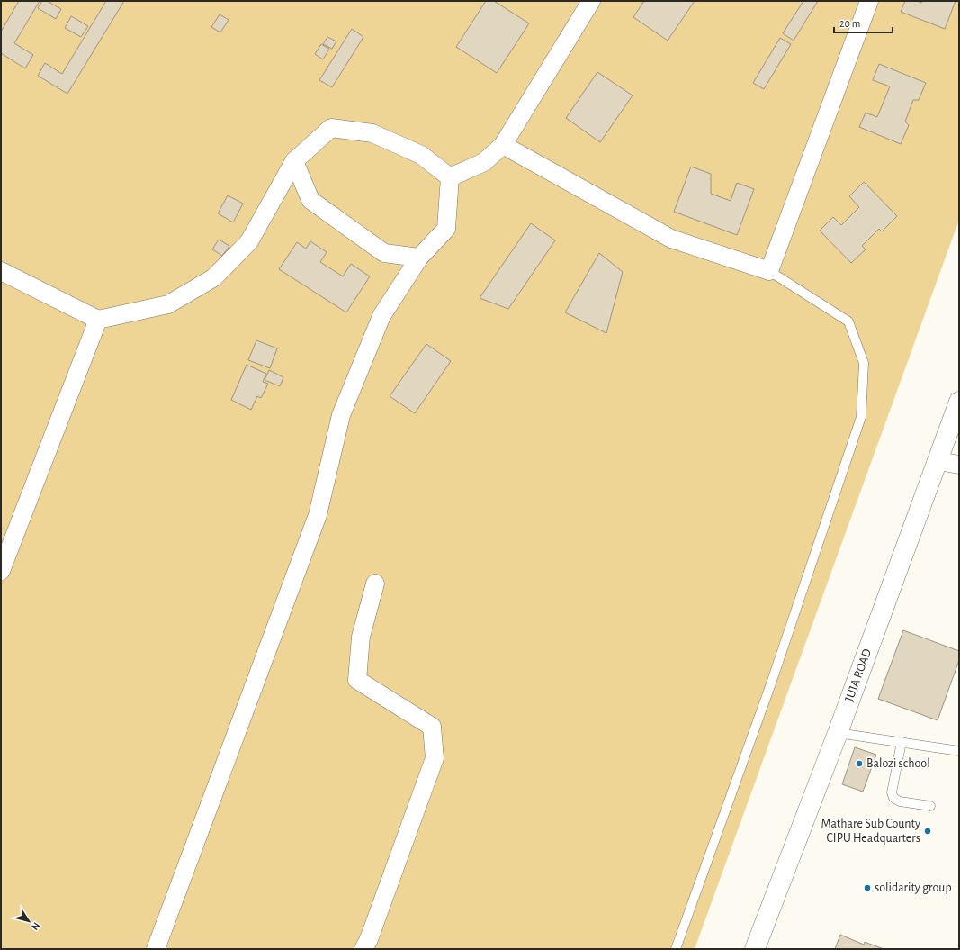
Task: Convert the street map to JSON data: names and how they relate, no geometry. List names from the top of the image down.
{
  "streets": {
    "main road": ["JUJA ROAD"]
  },
  "places": ["Balozi school", "Mathare Sub County CIPU Headquarters", "solidarity group"],
  "scale_bar": "20 m",
  "north": "bottom right"
}
